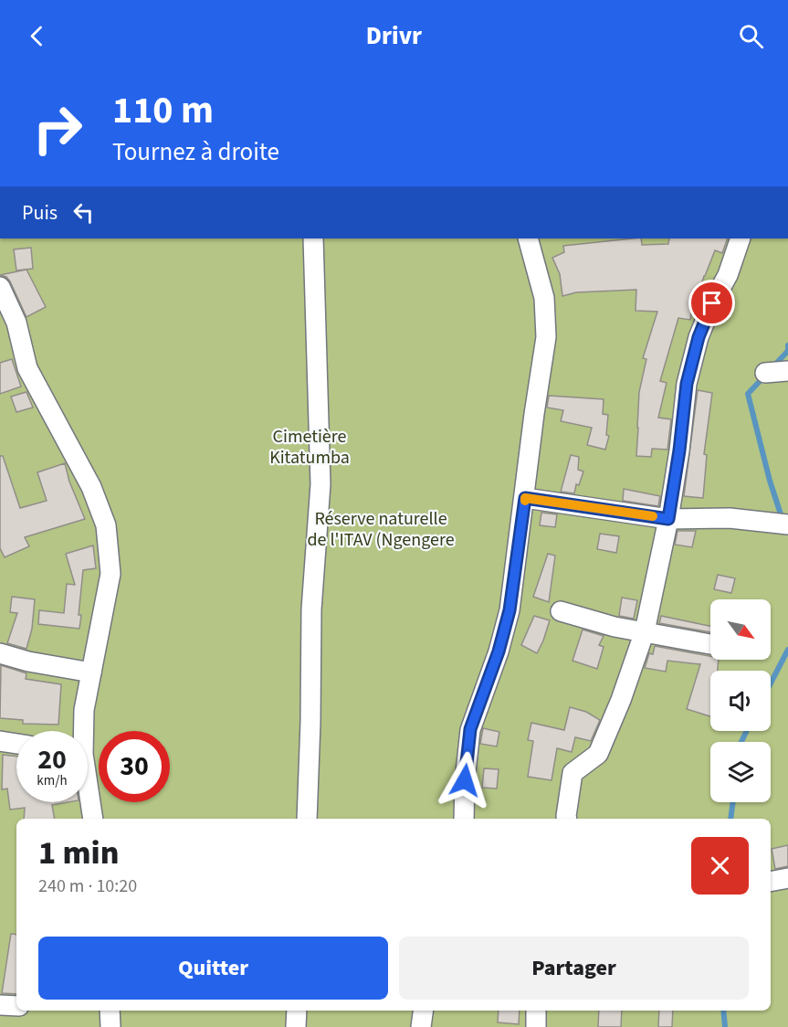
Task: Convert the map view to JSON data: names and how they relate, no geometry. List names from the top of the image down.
{
  "parks": ["Cimetière Kitatumba", "Réserve naturelle de l'ITAV (Ngengere"],
  "north": "bottom right",
  "page": {
    "header": "Drivr",
    "turn": ["110 m", "Tournez à droite"],
    "then": "Puis",
    "speed": "20 km/h",
    "limit": "30",
    "heading": ["1 min", "240 m · 10:20"],
    "buttons": ["Quitter", "Partager"]
  }
}
